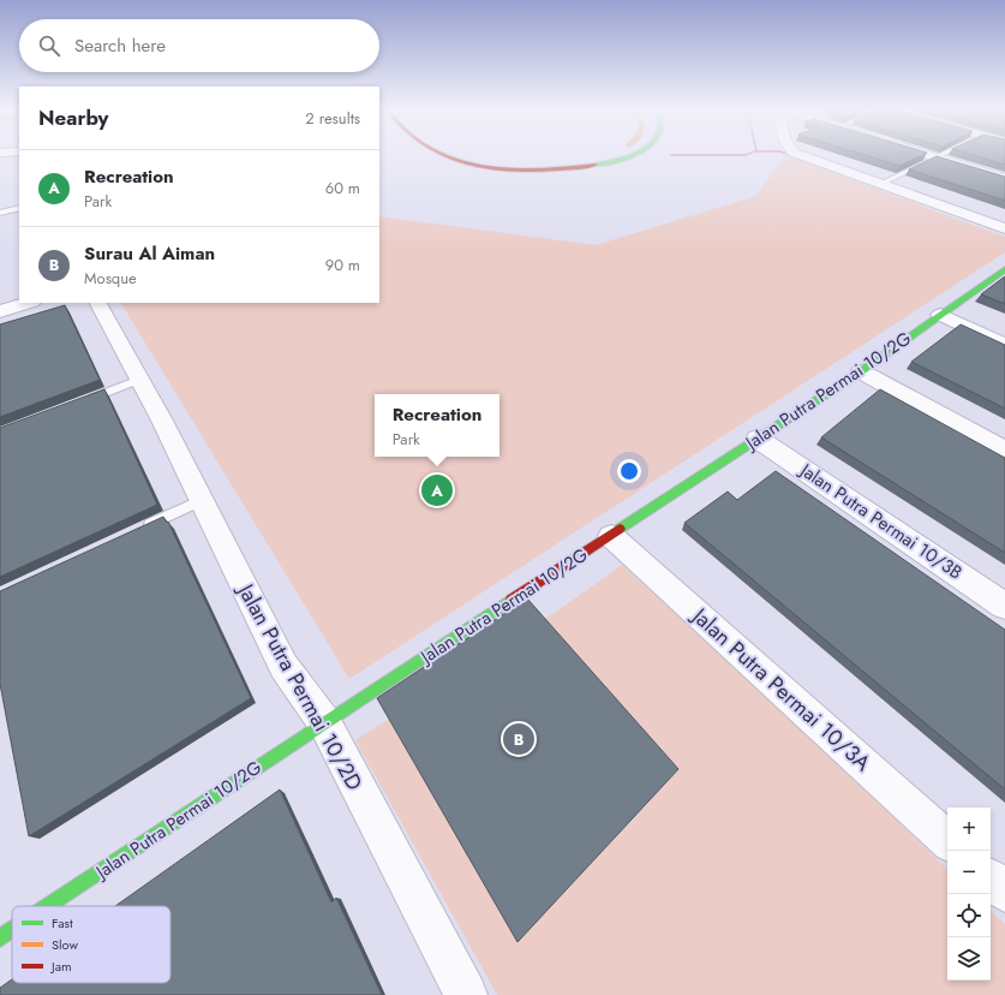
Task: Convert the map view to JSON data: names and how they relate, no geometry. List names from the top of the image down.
{
  "streets": {
    "main road": ["Jalan Putra Permai 10/2G"],
    "street": ["Jalan Putra Permai 10/3B", "Jalan Putra Permai 10/2D", "Jalan Putra Permai 10/3A"]
  },
  "crossings": [
    ["Jalan Putra Permai 10/2G", "Jalan Putra Permai 10/3B"],
    ["Jalan Putra Permai 10/2G", "Jalan Putra Permai 10/2D"],
    ["Jalan Putra Permai 10/2G", "Jalan Putra Permai 10/3A"]
  ],
  "legend": ["Fast", "Slow", "Jam"],
  "page": {
    "search": "Search here",
    "heading": ["Nearby", "2 results"],
    "list": [
      {
        "mark": "A",
        "name": "Recreation",
        "note": "Park",
        "value": "60 m"
      },
      {
        "mark": "B",
        "name": "Surau Al Aiman",
        "note": "Mosque",
        "value": "90 m"
      }
    ],
    "popup": ["Recreation", "Park"],
    "pins": ["A", "B"],
    "map_buttons": ["+", "−"]
  }
}
